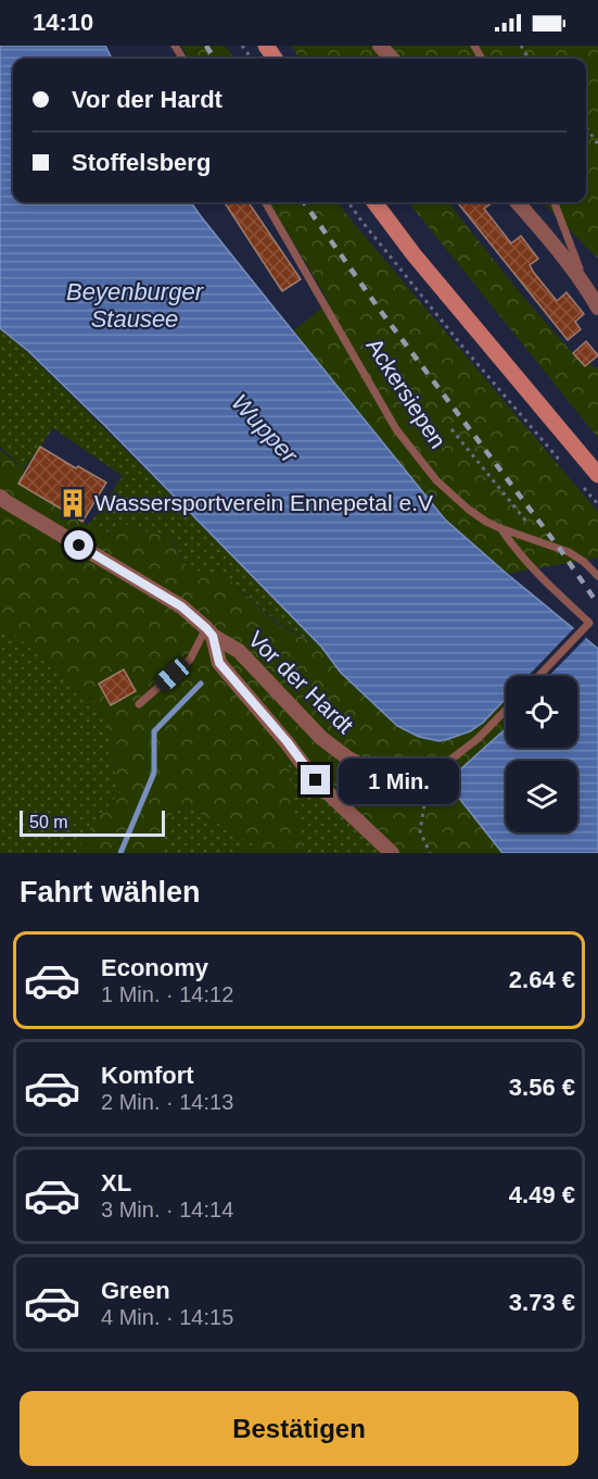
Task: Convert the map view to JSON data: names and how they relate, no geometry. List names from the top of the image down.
{
  "streets": {
    "street": ["Vor der Hardt"],
    "lane": ["Ackersiepen"]
  },
  "water": ["Beyenburger Stausee", "Wupper"],
  "places": {
    "building": ["Wassersportverein Ennepetal e.V"]
  },
  "scale_bar": "50 m",
  "page": {
    "status": "14:10",
    "banner": ["Vor der Hardt", "Stoffelsberg"],
    "bubble": "1 Min.",
    "scale": "50 m",
    "heading": "Fahrt wählen",
    "list": [
      {
        "name": "Economy",
        "note": "1 Min. · 14:12",
        "value": "2.64 €"
      },
      {
        "name": "Komfort",
        "note": "2 Min. · 14:13",
        "value": "3.56 €"
      },
      {
        "name": "XL",
        "note": "3 Min. · 14:14",
        "value": "4.49 €"
      },
      {
        "name": "Green",
        "note": "4 Min. · 14:15",
        "value": "3.73 €"
      }
    ],
    "buttons": "Bestätigen"
  }
}
